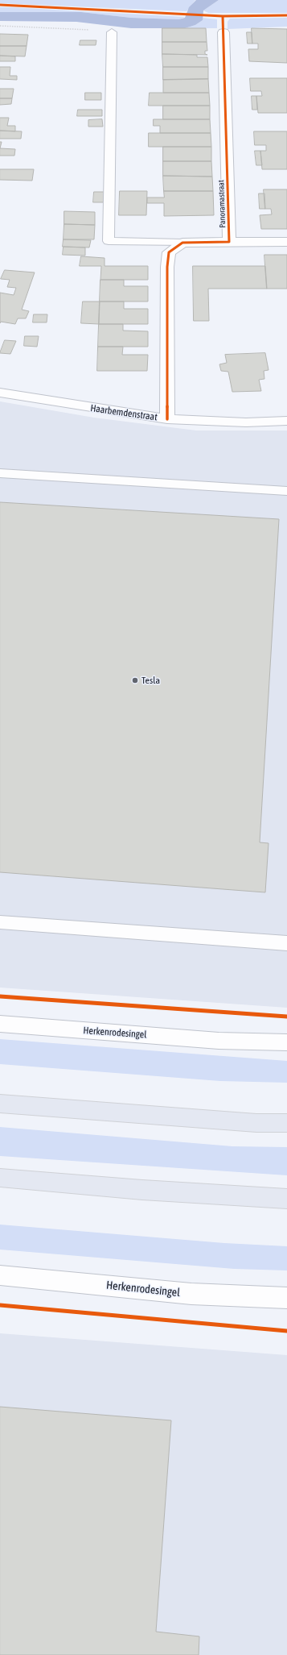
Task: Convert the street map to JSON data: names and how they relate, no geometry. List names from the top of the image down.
{
  "streets": {
    "street": ["Panoramastraat", "Haarbemdenstraat", "Herkenrodesingel"]
  },
  "places": ["Tesla"]
}
